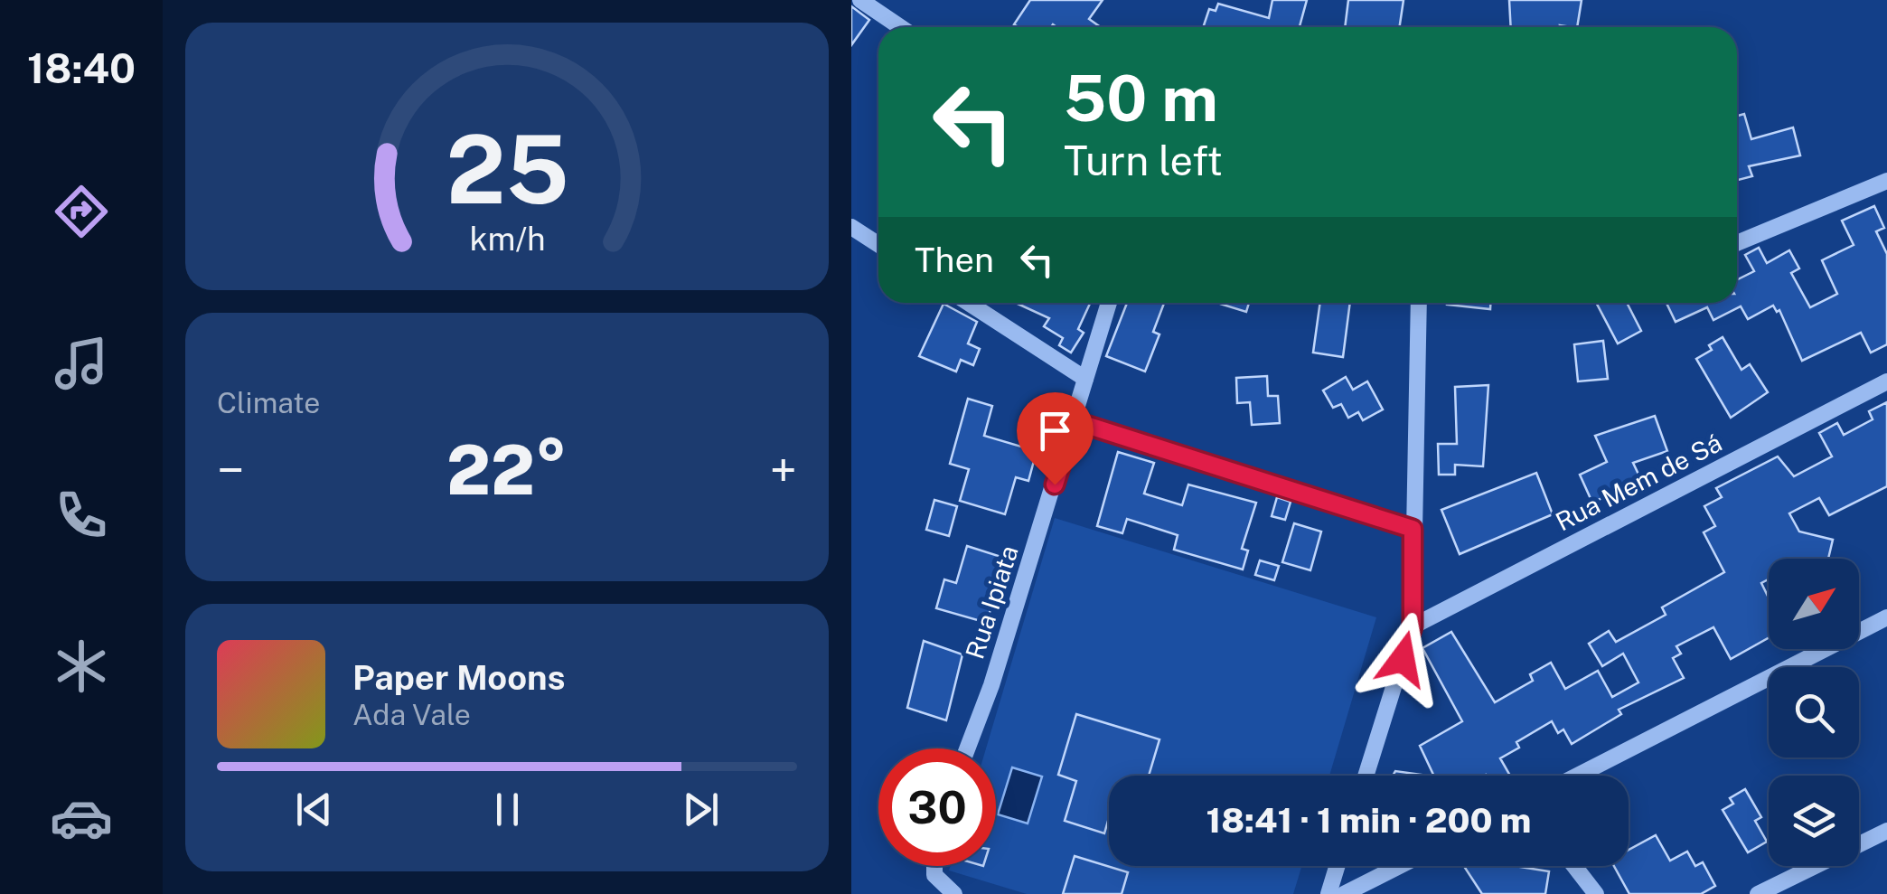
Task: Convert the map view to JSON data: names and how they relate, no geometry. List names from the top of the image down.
{
  "streets": {
    "street": ["Rua Mem de Sá", "Rua Ipiata"]
  },
  "north": "top right",
  "page": {
    "tabs": "18:40",
    "turn": ["50 m", "Turn left"],
    "then": "Then",
    "tile": "Climate",
    "heat": ["−", "22°", "+"],
    "song": ["Paper Moons", "Ada Vale"],
    "limit": "30",
    "trip": "18:41 · 1 min · 200 m",
    "gauge": ["25", "km/h"]
  }
}
